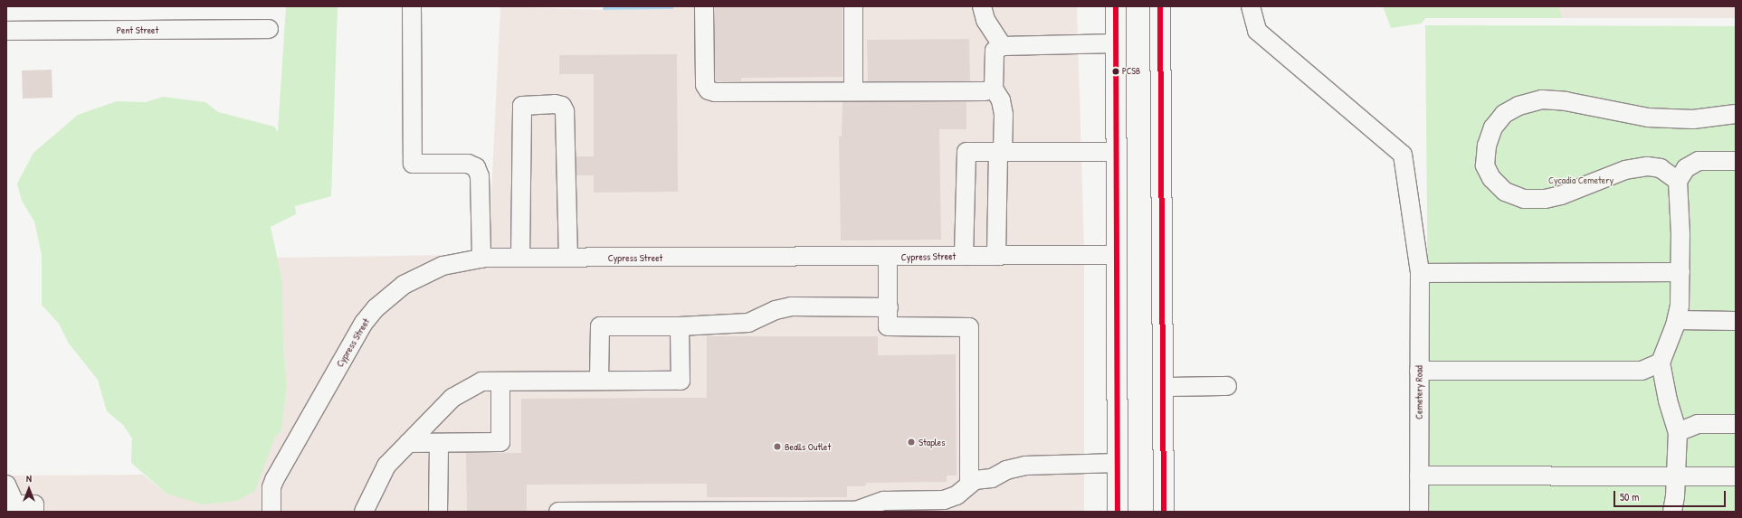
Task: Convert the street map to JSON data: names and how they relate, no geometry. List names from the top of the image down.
{
  "streets": {
    "street": ["Pent Street", "Cypress Street", "Cemetery Road"]
  },
  "parks": ["Cycadia Cemetery"],
  "places": ["PCSB", "Staples", "Bealls Outlet"],
  "scale_bar": "50 m",
  "north": "top"
}
